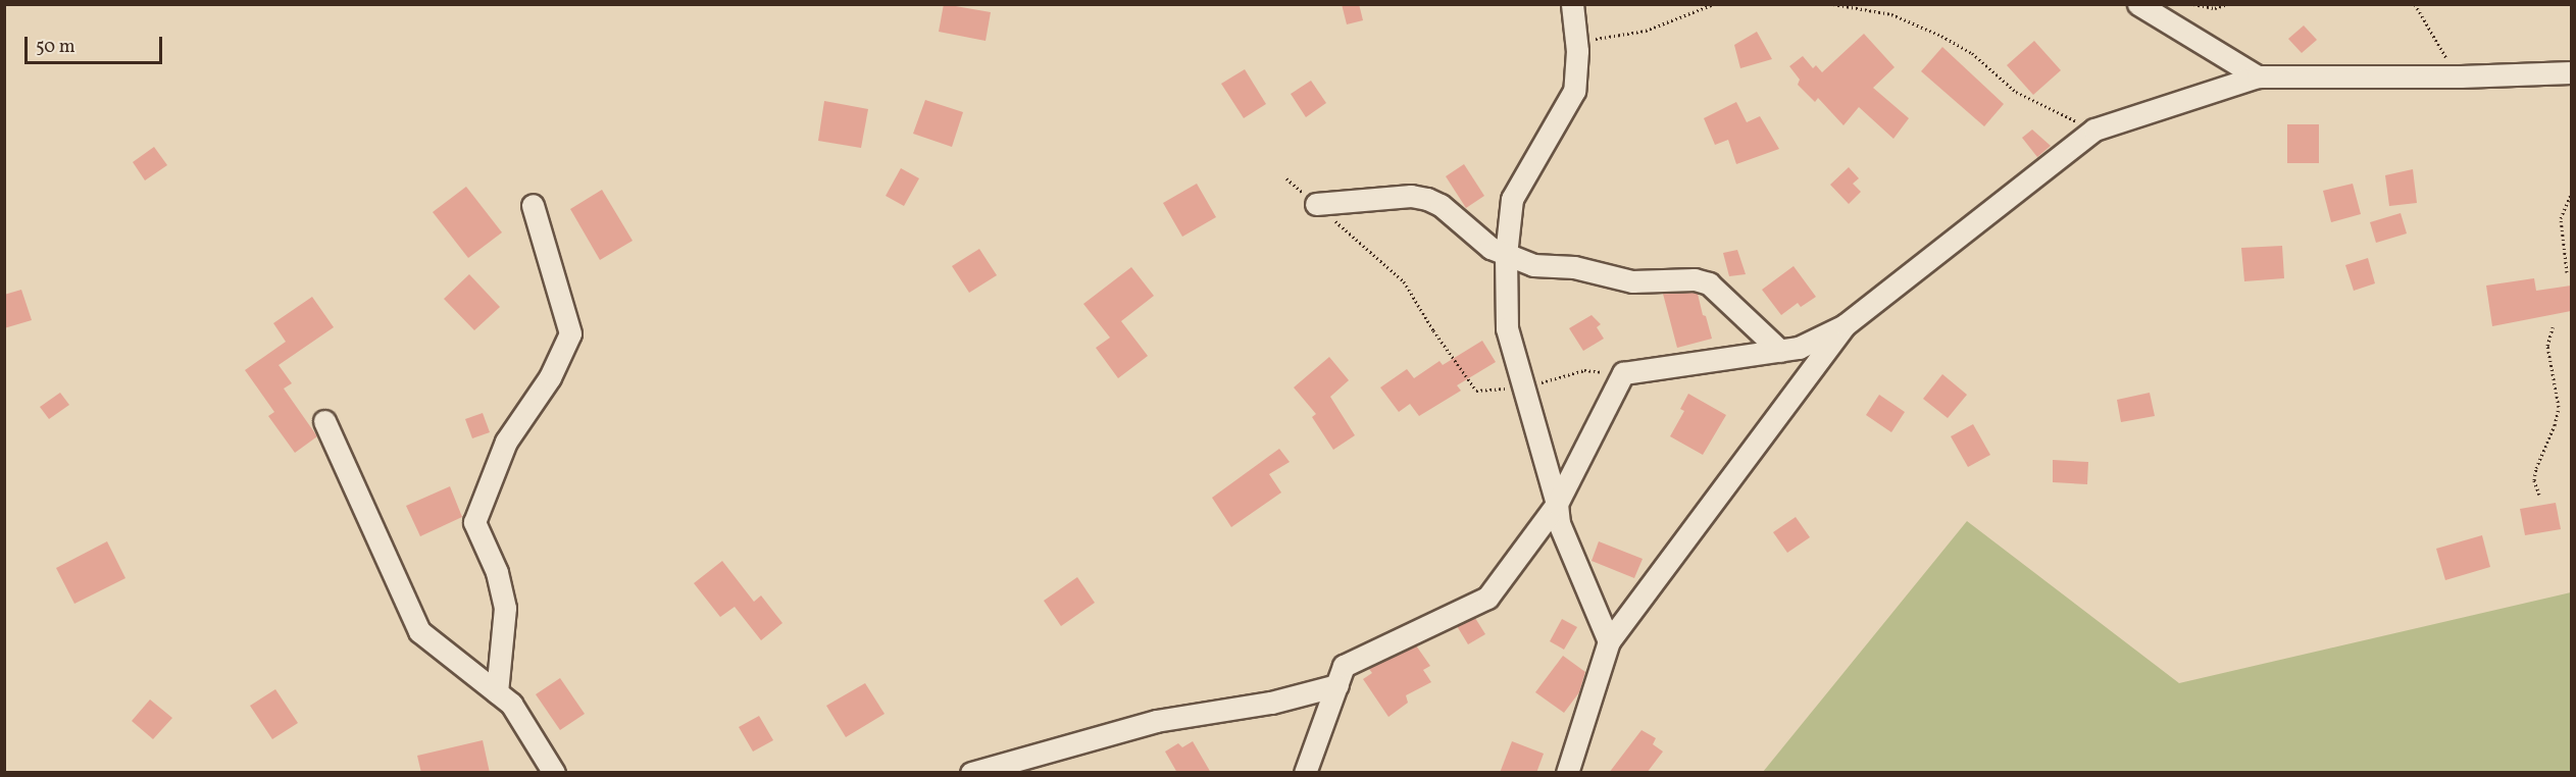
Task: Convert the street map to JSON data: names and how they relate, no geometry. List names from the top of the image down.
{
  "scale_bar": "50 m"
}
